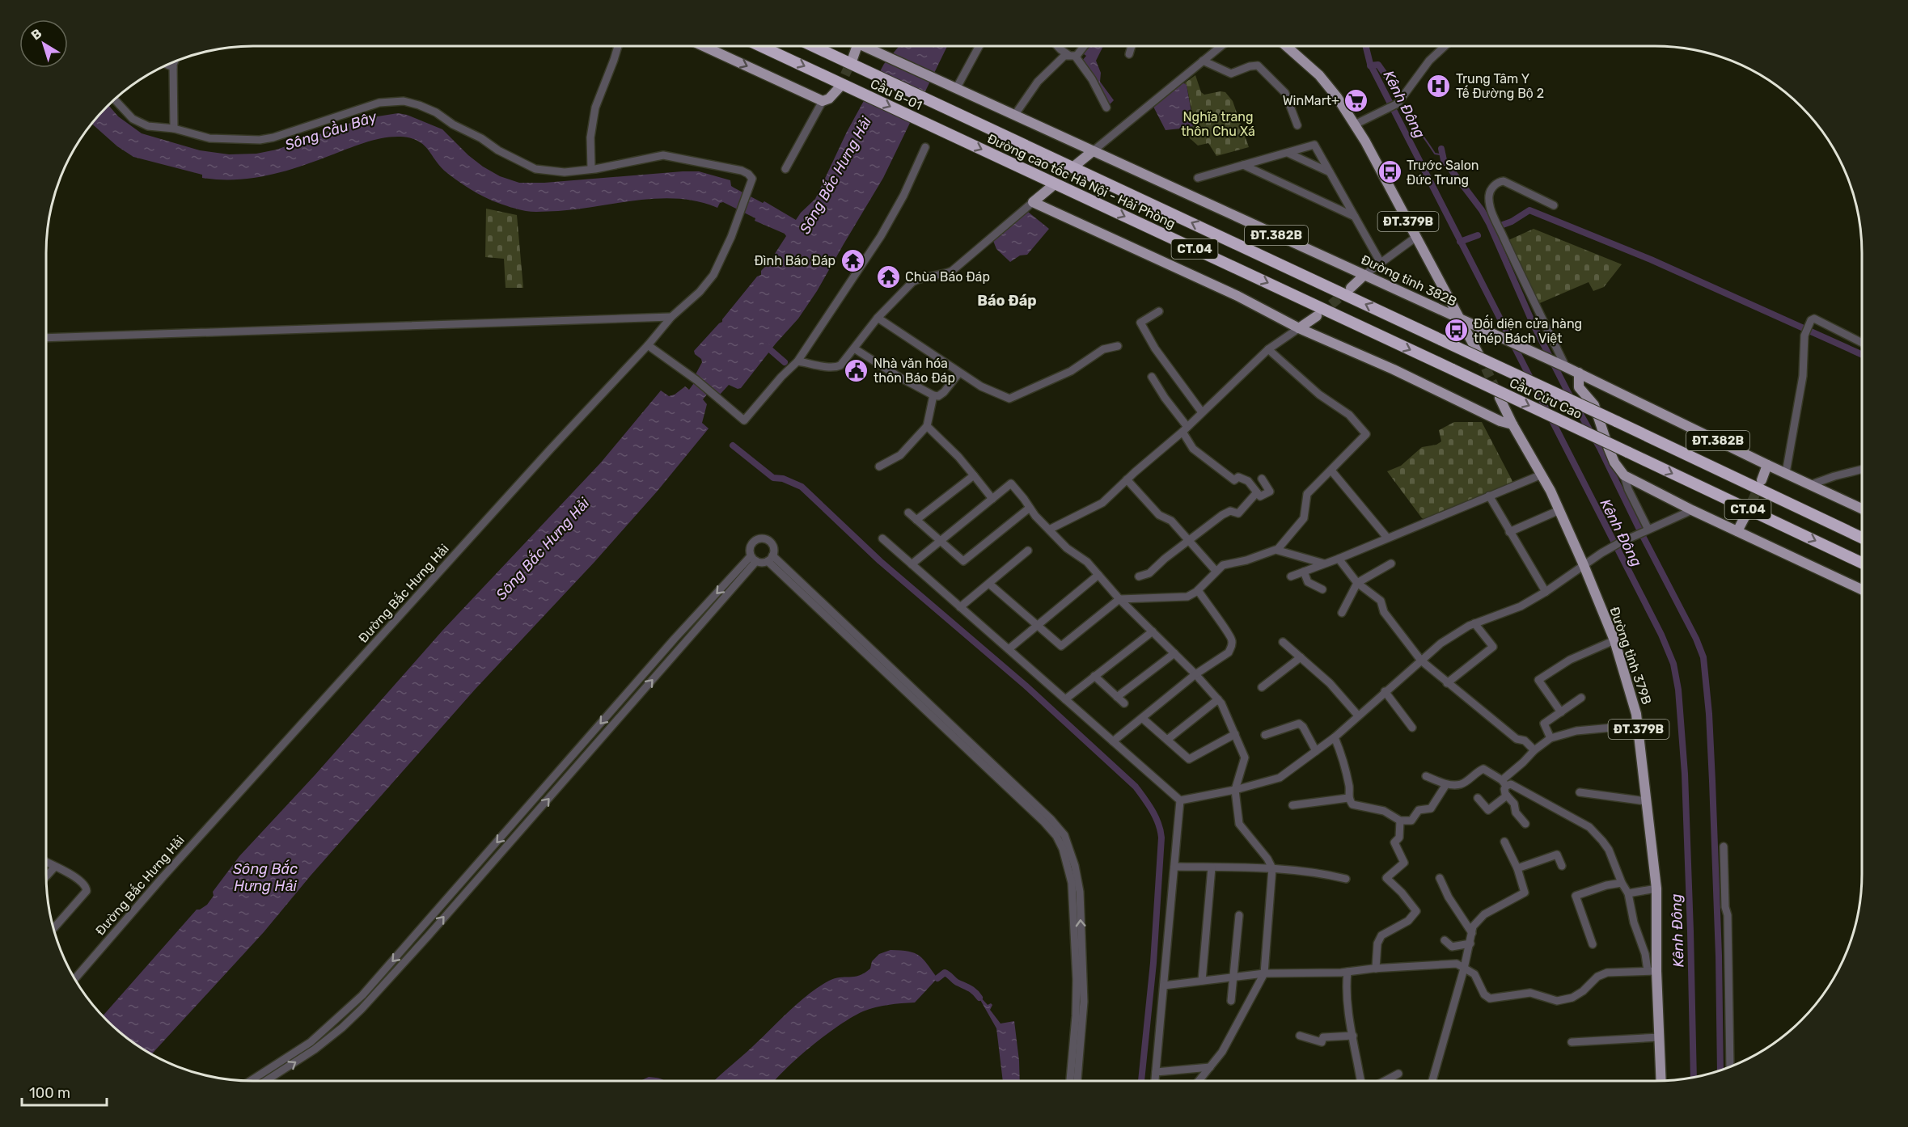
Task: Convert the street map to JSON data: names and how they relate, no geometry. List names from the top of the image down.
{
  "streets": {
    "highway": [
      "Cầu B-01",
      "Đường cao tốc Hà Nội - Hải Phòng",
      "CT.04",
      "Cầu Cửu Cao"
    ],
    "main road": [
      "ĐT.379B",
      "ĐT.382B",
      "Đường tỉnh 382B",
      "Đường tỉnh 379B"
    ],
    "street": ["Đường Bắc Hưng Hải"]
  },
  "crossings": [
    ["Cầu B-01", "Đường cao tốc Hà Nội - Hải Phòng"],
    ["Cầu B-01", "CT.04"],
    ["Đường cao tốc Hà Nội - Hải Phòng", "Cầu Cửu Cao"],
    ["ĐT.379B", "Đường tỉnh 382B"],
    ["CT.04", "Cầu Cửu Cao"]
  ],
  "districts": ["Báo Đáp"],
  "water": ["Kênh Đông", "Sông Cầu Bây", "Sông Bắc Hưng Hải"],
  "parks": ["Nghĩa trang thôn Chu Xá"],
  "places": {
    "hospital": ["Trung Tâm Y Tế Đường Bộ 2"],
    "supermarket": ["WinMart+"],
    "bus stop": ["Trước Salon Đức Trung", "Đối diện cửa hàng thép Bách Việt"],
    "temple": ["Đình Báo Đáp", "Chùa Báo Đáp"],
    "public building": ["Nhà văn hóa thôn Báo Đáp"]
  },
  "scale_bar": "100 m",
  "north": "top left"
}
